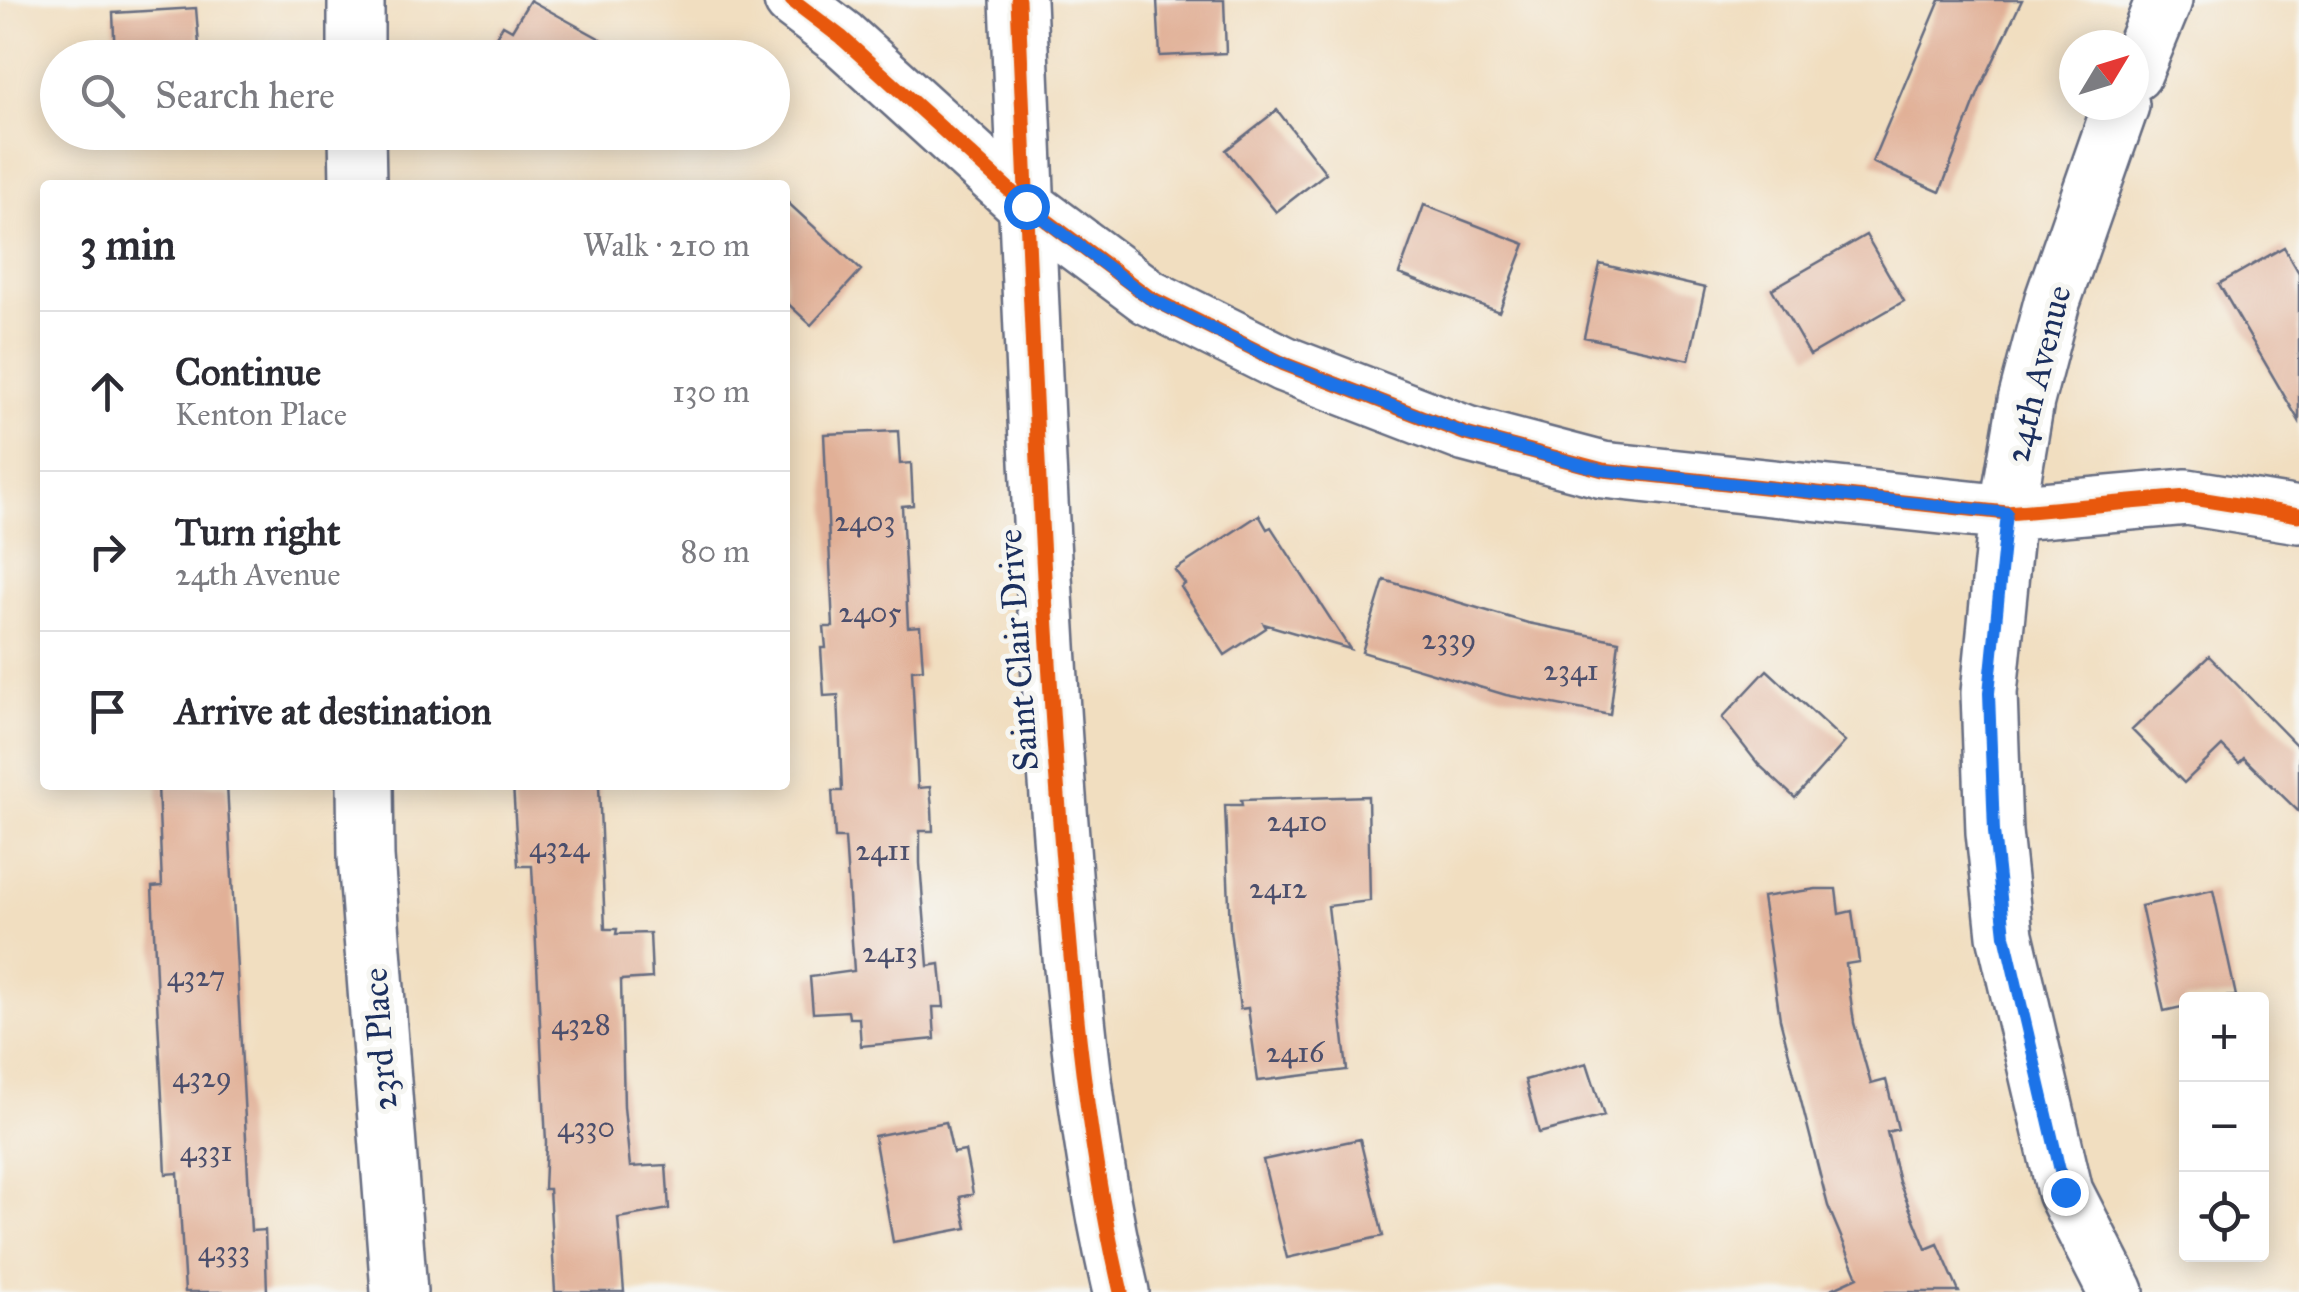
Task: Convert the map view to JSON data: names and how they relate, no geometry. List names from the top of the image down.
{
  "streets": {
    "street": ["24th Avenue", "Saint Clair Drive", "23rd Place"]
  },
  "house_numbers": [
    "2403",
    "2405",
    "2339",
    "2341",
    "2410",
    "4324",
    "2411",
    "2412",
    "2413",
    "4327",
    "4328",
    "2416",
    "4329",
    "4330",
    "4331",
    "4333"
  ],
  "north": "top right",
  "page": {
    "search": "Search here",
    "heading": ["3 min", "Walk · 210 m"],
    "list": [
      ["Continue", "Kenton Place", "130 m"],
      ["Turn right", "24th Avenue", "80 m"],
      "Arrive at destination"
    ],
    "map_buttons": ["+", "−"]
  }
}
